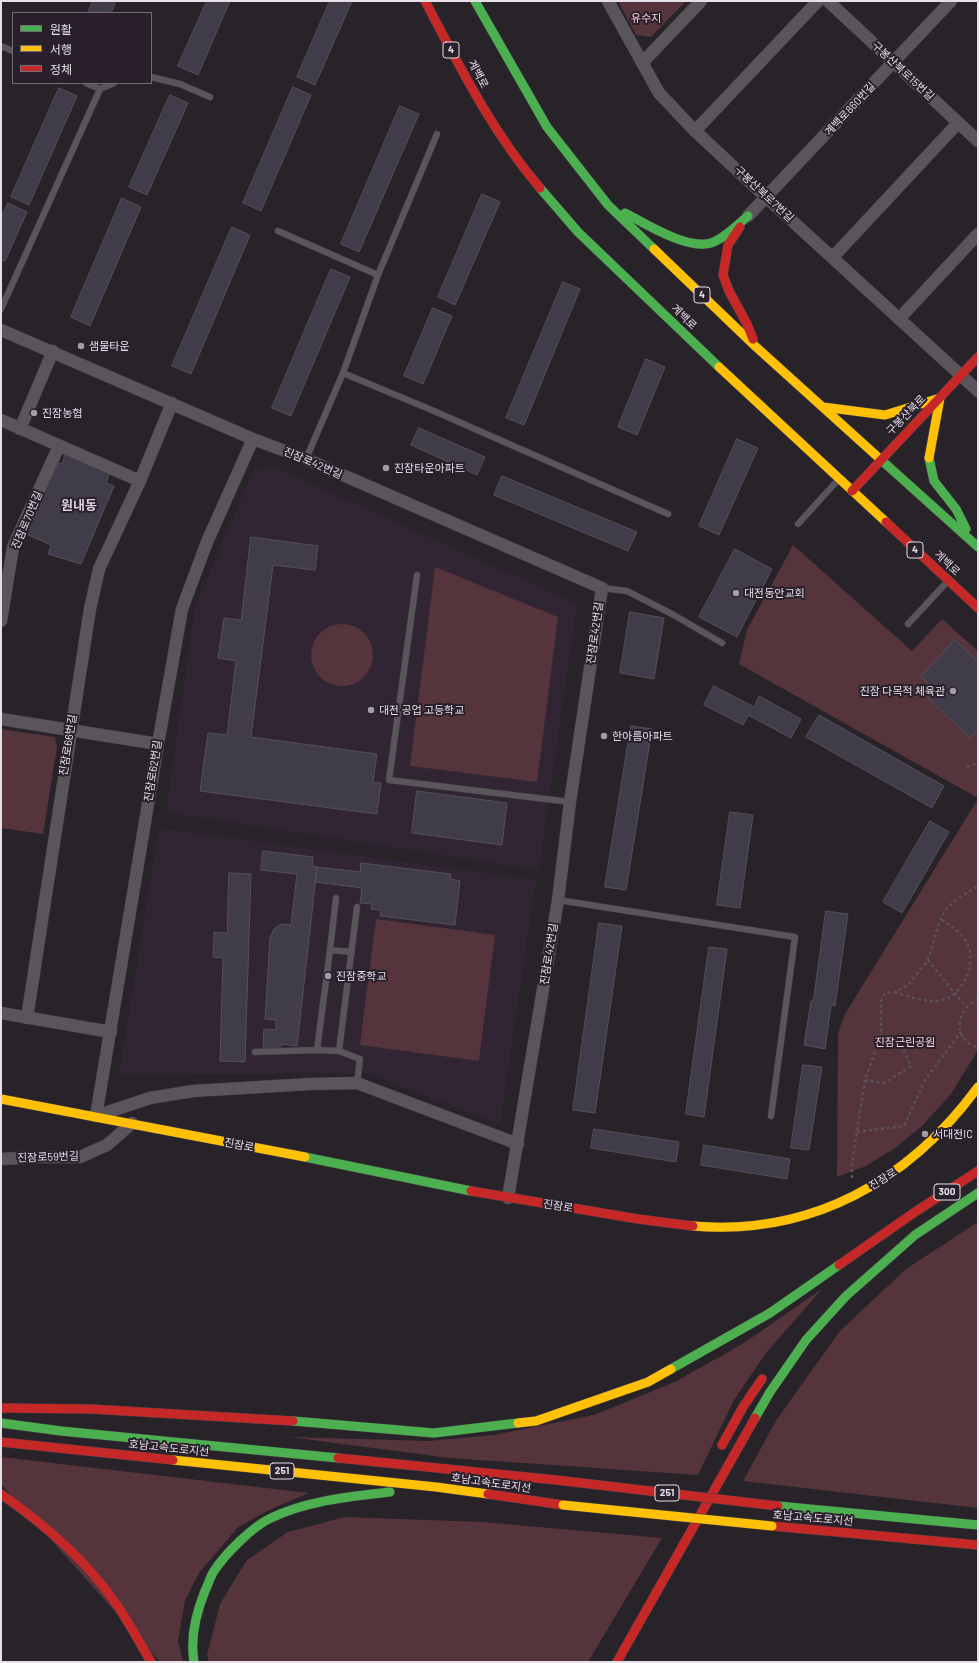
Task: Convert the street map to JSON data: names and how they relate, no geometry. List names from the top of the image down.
{
  "streets": {
    "main road": [
      "4",
      "계백로",
      "구봉산북로",
      "진잠로",
      "300",
      "호남고속도로지선",
      "251"
    ],
    "street": [
      "구봉산북로15번길",
      "계백로860번길",
      "구봉산북로7번길",
      "진잠로42번길",
      "진잠로70번길",
      "진잠로66번길",
      "진잠로62번길",
      "진잠로59번길"
    ]
  },
  "crossings": [
    ["4", "구봉산북로"],
    ["구봉산북로15번길", "계백로860번길"],
    ["계백로", "구봉산북로"],
    ["계백로860번길", "구봉산북로7번길"],
    ["구봉산북로7번길", "구봉산북로"],
    ["진잠로42번길", "진잠로66번길"],
    ["진잠로42번길", "진잠로62번길"],
    ["진잠로42번길", "진잠로"],
    ["진잠로62번길", "진잠로"],
    ["진잠로", "진잠로59번길"]
  ],
  "districts": ["원내동"],
  "parks": ["유수지", "진잠근린공원"],
  "places": [
    "샘물타운",
    "진잠농협",
    "진잠타운아파트",
    "대전동안교회",
    "진잠 다목적 체육관",
    "대전 공업 고등학교",
    "한아름아파트",
    "진잠중학교",
    "서대전IC"
  ],
  "legend": ["원활", "서행", "정체"]
}
